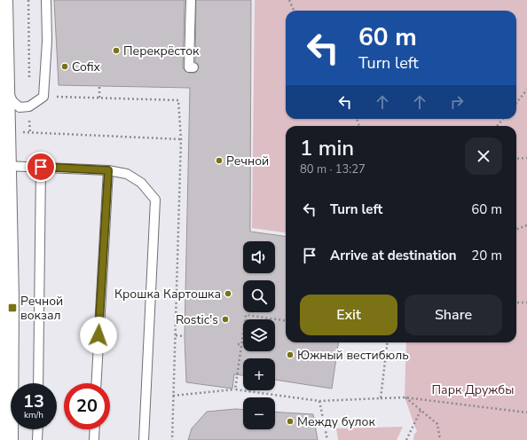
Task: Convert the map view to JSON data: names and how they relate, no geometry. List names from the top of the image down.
{
  "parks": ["Парк Дружбы"],
  "places": {
    "other": [
      "Перекрёсток",
      "Cofix",
      "Речной",
      "Крошка Картошка",
      "Rostic's",
      "Южный вестибюль",
      "Между булок"
    ],
    "transit": ["Речной вокзал"]
  },
  "page": {
    "turn": ["60 m", "Turn left"],
    "heading": ["1 min", "80 m · 13:27"],
    "list": [
      {
        "name": "Turn left",
        "value": "60 m"
      },
      {
        "name": "Arrive at destination",
        "value": "20 m"
      }
    ],
    "map_buttons": ["+", "−"],
    "buttons": ["Exit", "Share"],
    "speed": "13 km/h",
    "limit": "20"
  }
}
